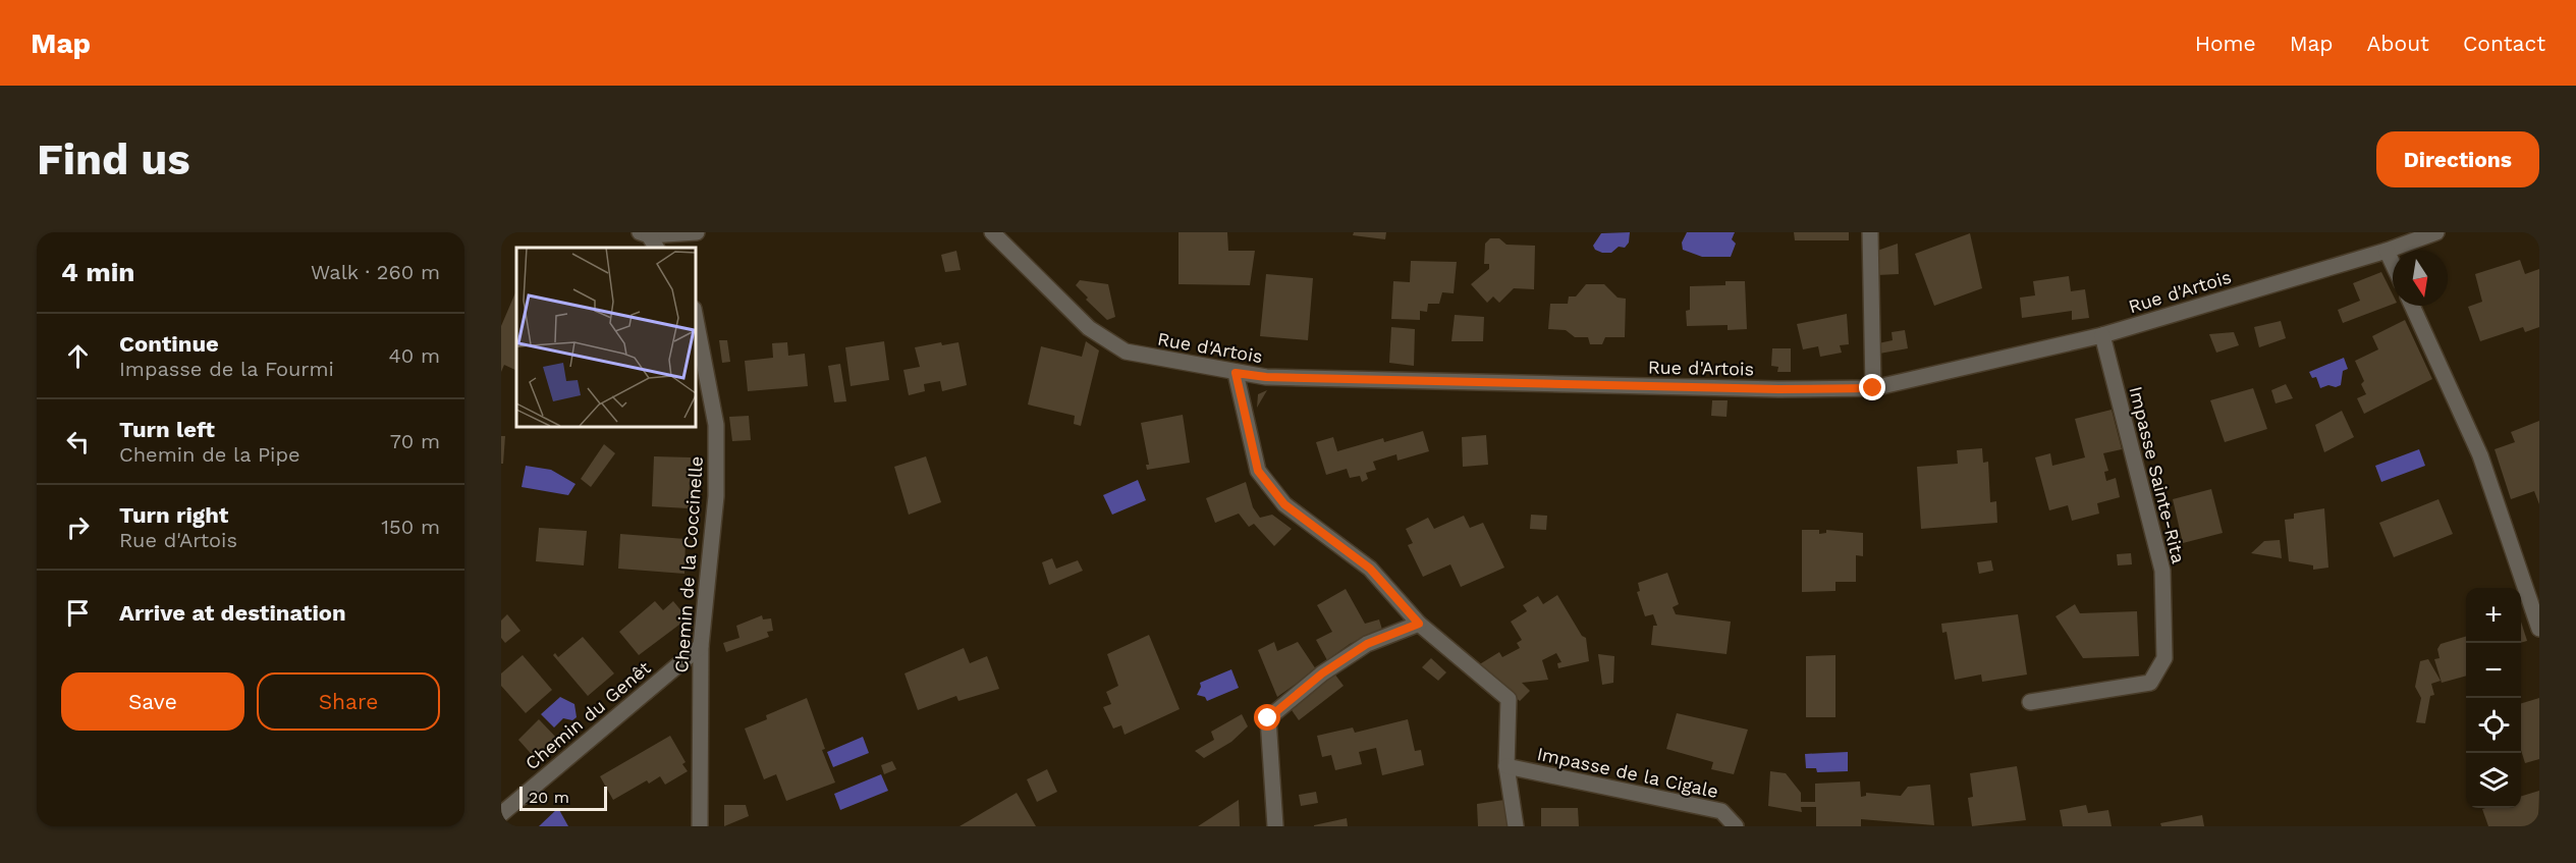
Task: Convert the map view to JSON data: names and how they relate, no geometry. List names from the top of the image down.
{
  "streets": {
    "street": [
      "Rue d'Artois",
      "Impasse Sainte-Rita",
      "Chemin de la Coccinelle",
      "Chemin du Genêt",
      "Impasse de la Cigale"
    ]
  },
  "crossings": [
    ["Rue d'Artois", "Impasse Sainte-Rita"],
    ["Chemin de la Coccinelle", "Chemin du Genêt"]
  ],
  "scale_bar": "20 m",
  "north": "bottom",
  "page": {
    "header": "Map",
    "nav": [
      "Home",
      "Map",
      "About",
      "Contact"
    ],
    "buttons": [
      "Directions",
      ["Save", "Share"]
    ],
    "title": "Find us",
    "heading": ["4 min", "Walk · 260 m"],
    "list": [
      ["Continue", "Impasse de la Fourmi", "40 m"],
      ["Turn left", "Chemin de la Pipe", "70 m"],
      ["Turn right", "Rue d'Artois", "150 m"],
      "Arrive at destination"
    ],
    "map_buttons": ["+", "−"],
    "scale": "20 m"
  }
}
